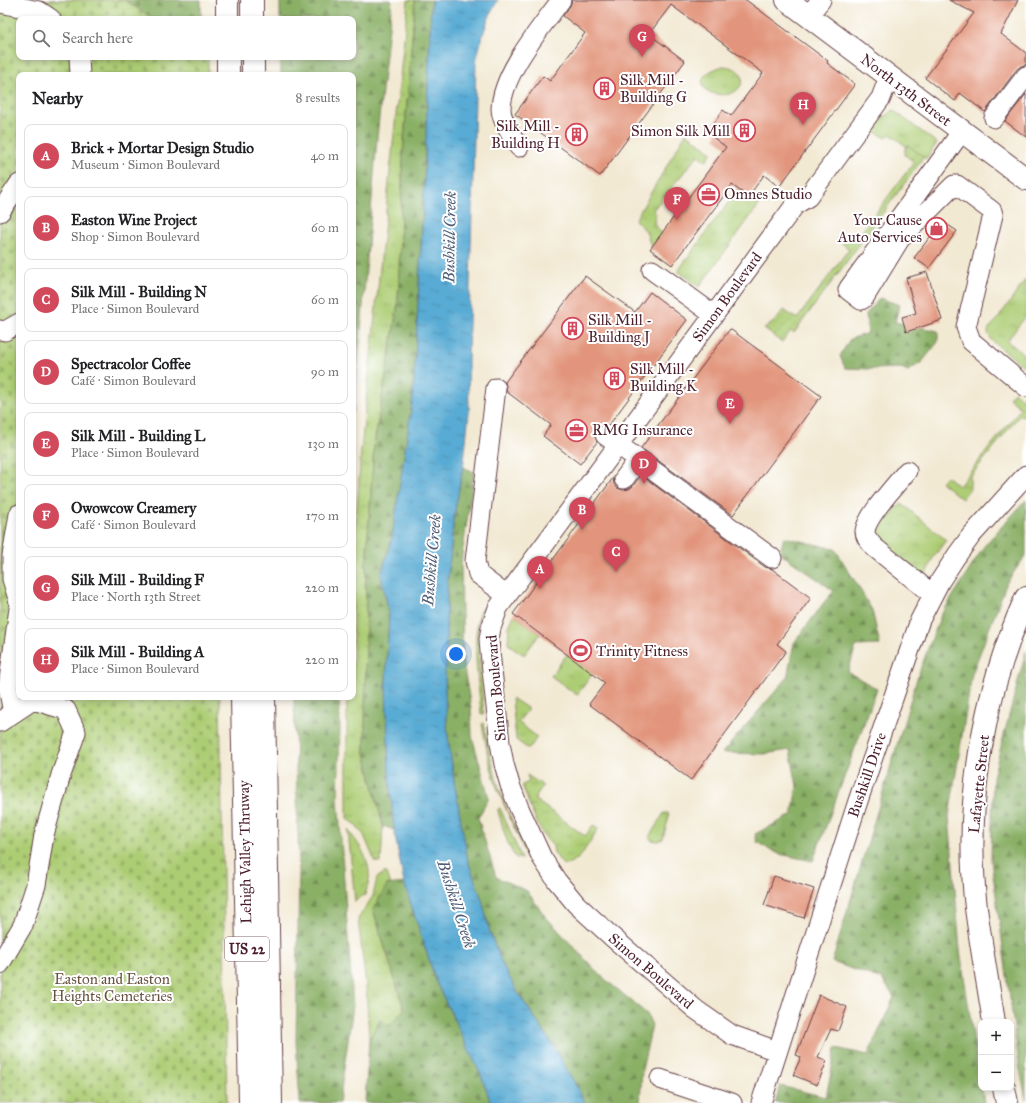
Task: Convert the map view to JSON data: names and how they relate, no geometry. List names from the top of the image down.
{
  "streets": {
    "main road": [
      "North 13th Street",
      "Lafayette Street",
      "Lehigh Valley Thruway",
      "US 22"
    ],
    "street": ["Simon Boulevard", "Bushkill Drive"]
  },
  "crossings": [
    ["North 13th Street", "Simon Boulevard"],
    ["Simon Boulevard", "Bushkill Drive"]
  ],
  "water": ["Bushkill Creek"],
  "parks": ["Easton and Easton Heights Cemeteries"],
  "places": {
    "building": [
      "Silk Mill - Building G",
      "Simon Silk Mill",
      "Silk Mill - Building H",
      "Silk Mill - Building J",
      "Silk Mill - Building K"
    ],
    "office": ["Omnes Studio", "RMG Insurance"],
    "shop": ["Your Cause Auto Services"],
    "sports": ["Trinity Fitness"]
  },
  "page": {
    "search": "Search here",
    "pins": [
      "G",
      "H",
      "F",
      "E",
      "D",
      "B",
      "C",
      "A"
    ],
    "heading": ["Nearby", "8 results"],
    "list": [
      {
        "mark": "A",
        "name": "Brick + Mortar Design Studio",
        "note": "Museum · Simon Boulevard",
        "value": "40 m"
      },
      {
        "mark": "B",
        "name": "Easton Wine Project",
        "note": "Shop · Simon Boulevard",
        "value": "60 m"
      },
      {
        "mark": "C",
        "name": "Silk Mill - Building N",
        "note": "Place · Simon Boulevard",
        "value": "60 m"
      },
      {
        "mark": "D",
        "name": "Spectracolor Coffee",
        "note": "Café · Simon Boulevard",
        "value": "90 m"
      },
      {
        "mark": "E",
        "name": "Silk Mill - Building L",
        "note": "Place · Simon Boulevard",
        "value": "130 m"
      },
      {
        "mark": "F",
        "name": "Owowcow Creamery",
        "note": "Café · Simon Boulevard",
        "value": "170 m"
      },
      {
        "mark": "G",
        "name": "Silk Mill - Building F",
        "note": "Place · North 13th Street",
        "value": "220 m"
      },
      {
        "mark": "H",
        "name": "Silk Mill - Building A",
        "note": "Place · Simon Boulevard",
        "value": "220 m"
      }
    ],
    "map_buttons": ["+", "−"]
  }
}
